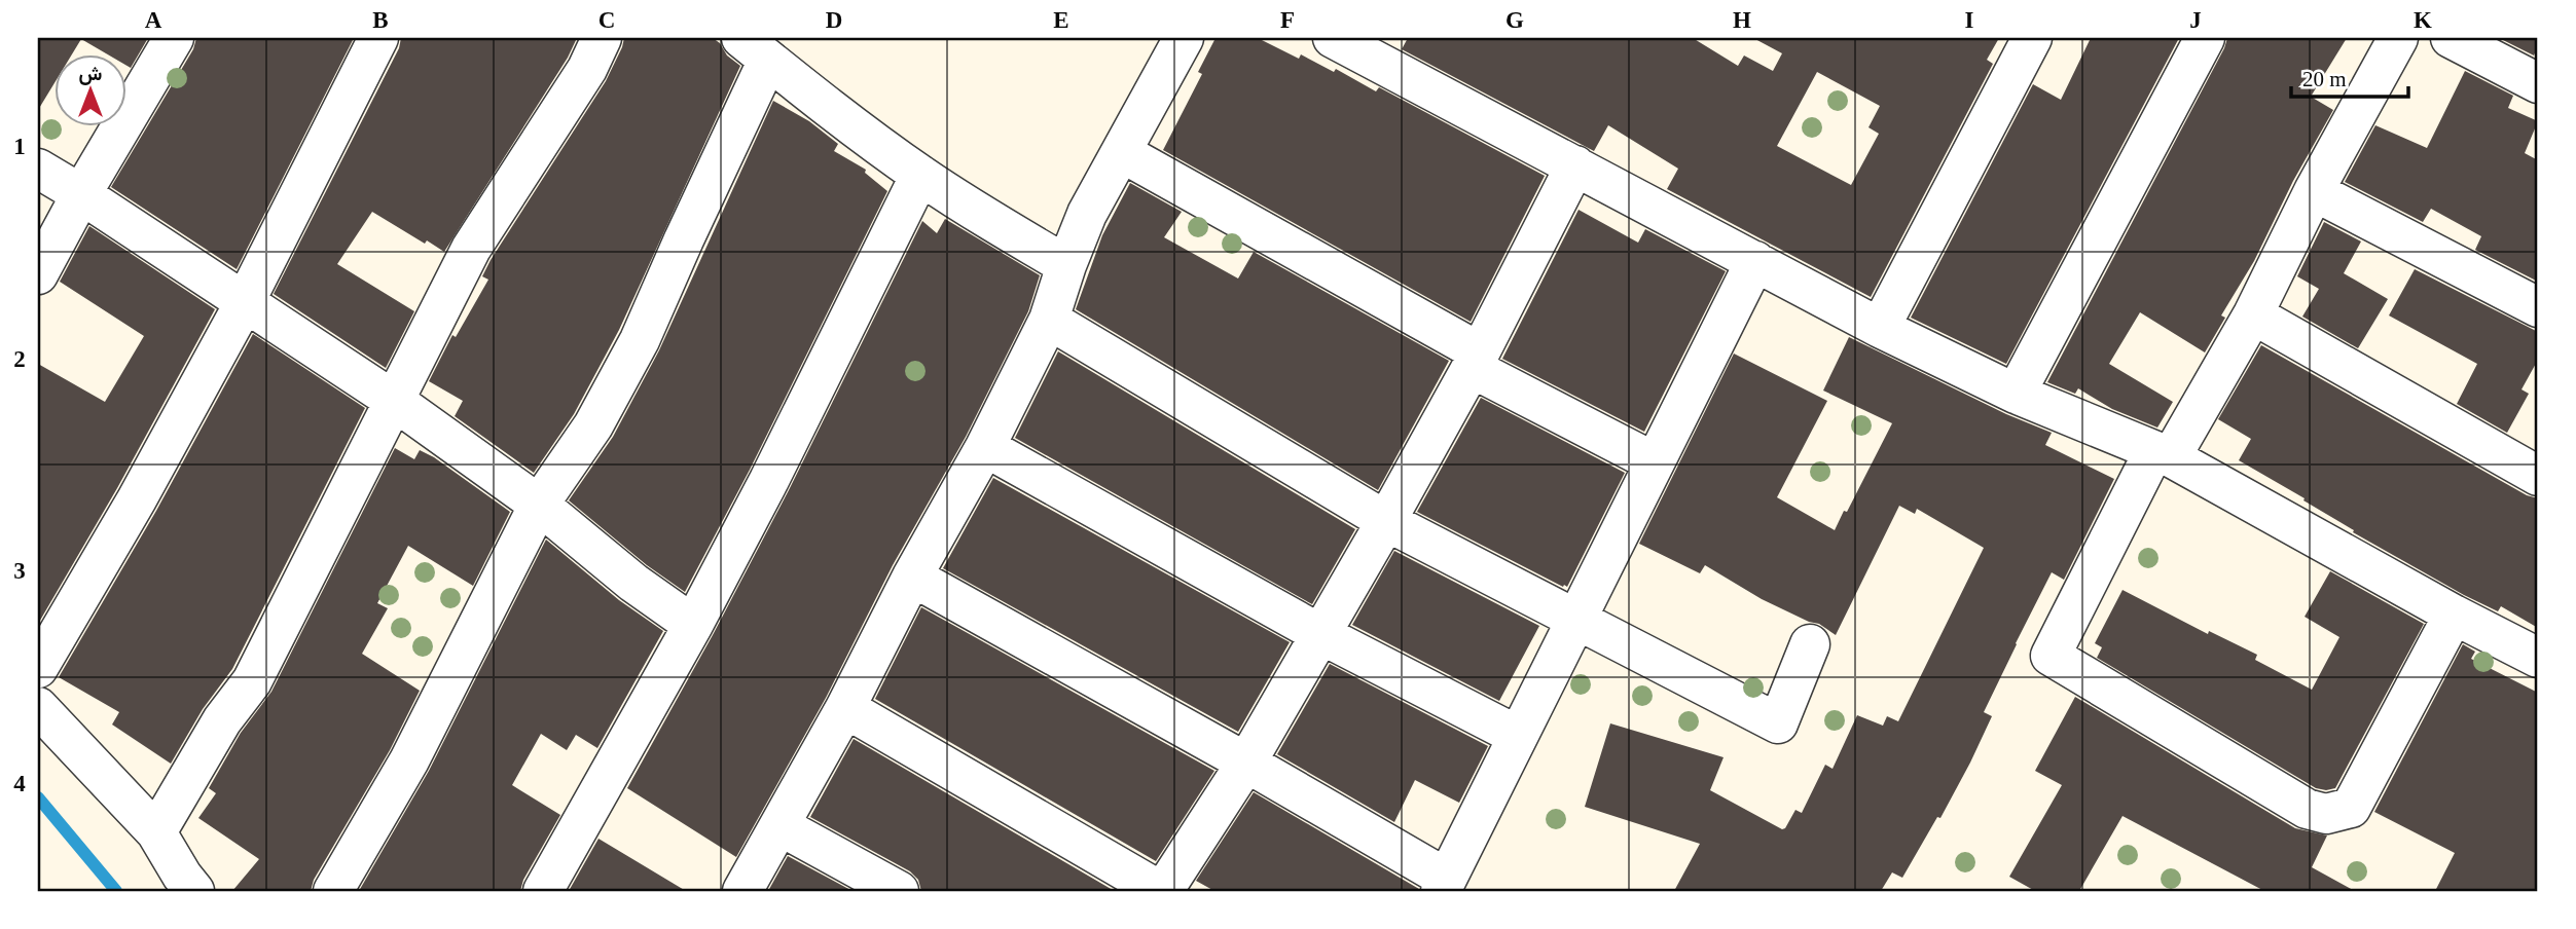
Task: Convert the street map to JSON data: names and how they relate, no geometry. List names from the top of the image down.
{
  "scale_bar": "20 m",
  "north": "top",
  "grid": {
    "columns": [
      "A",
      "B",
      "C",
      "D",
      "E",
      "F",
      "G",
      "H",
      "I",
      "J",
      "K"
    ],
    "rows": [
      "1",
      "2",
      "3",
      "4"
    ]
  }
}
